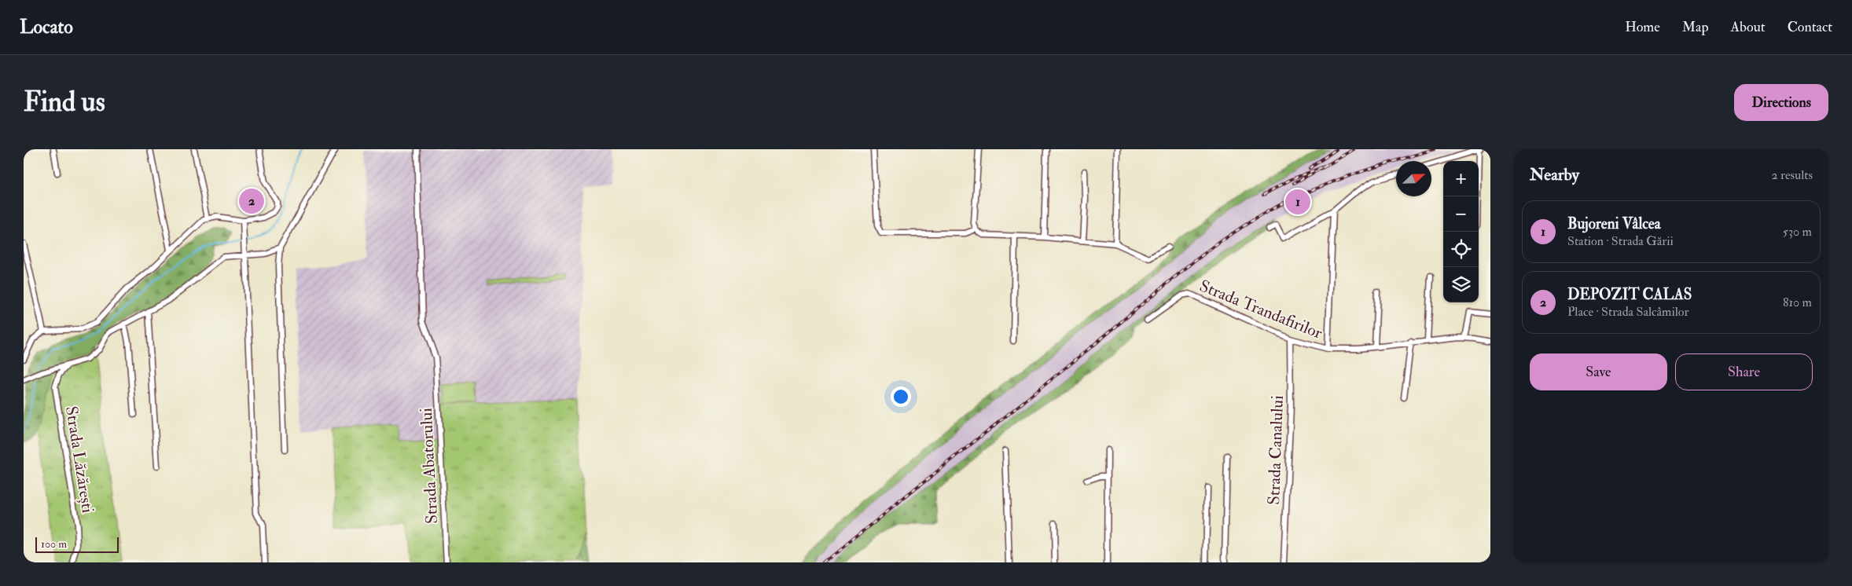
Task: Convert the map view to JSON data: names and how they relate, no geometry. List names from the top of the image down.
{
  "streets": {
    "street": [
      "Strada Trandafirilor",
      "Strada Canalului",
      "Strada Lăzărești",
      "Strada Abatorului"
    ]
  },
  "crossings": [
    ["Strada Trandafirilor", "Strada Canalului"]
  ],
  "scale_bar": "100 m",
  "north": "top right",
  "page": {
    "header": "Locato",
    "nav": [
      "Home",
      "Map",
      "About",
      "Contact"
    ],
    "buttons": [
      "Directions",
      ["Save", "Share"]
    ],
    "title": "Find us",
    "heading": ["Nearby", "2 results"],
    "map_buttons": ["+", "−"],
    "pins": ["2", "1"],
    "list": [
      {
        "mark": "1",
        "name": "Bujoreni Vâlcea",
        "note": "Station · Strada Gării",
        "value": "530 m"
      },
      {
        "mark": "2",
        "name": "DEPOZIT CALAS",
        "note": "Place · Strada Salcâmilor",
        "value": "810 m"
      }
    ],
    "scale": "100 m"
  }
}
